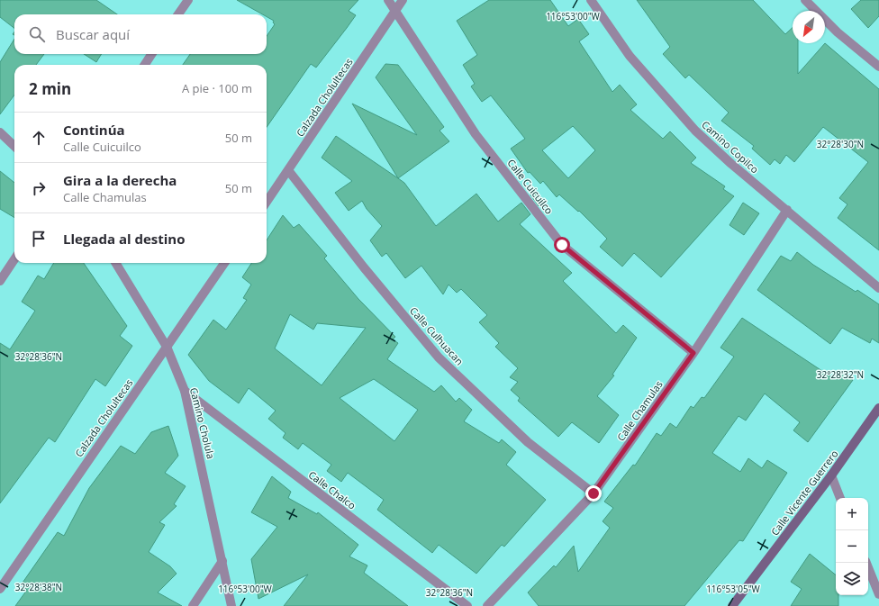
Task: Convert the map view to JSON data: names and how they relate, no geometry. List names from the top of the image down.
{
  "streets": {
    "main road": ["Calle Vicente Guerrero"],
    "street": [
      "Calzada Cholultecas",
      "Camino Copilco",
      "Calle Cuicuilco",
      "Calle Culhuacan",
      "Calle Chamulas",
      "Camino Cholula",
      "Calle Chalco"
    ]
  },
  "crossings": [
    ["Calzada Cholultecas", "Calle Cuicuilco"],
    ["Calzada Cholultecas", "Calle Culhuacan"],
    ["Calzada Cholultecas", "Camino Cholula"],
    ["Camino Copilco", "Calle Chamulas"],
    ["Calle Cuicuilco", "Calle Chamulas"],
    ["Calle Culhuacan", "Calle Chamulas"],
    ["Camino Cholula", "Calle Chalco"]
  ],
  "north": "bottom left",
  "page": {
    "search": "Buscar aquí",
    "heading": ["2 min", "A pie · 100 m"],
    "list": [
      ["Continúa", "Calle Cuicuilco", "50 m"],
      ["Gira a la derecha", "Calle Chamulas", "50 m"],
      "Llegada al destino"
    ],
    "map_buttons": ["+", "−"]
  },
  "coordinates": [
    "116°53'00\"W",
    "32°28'30\"N",
    "32°28'36\"N",
    "32°28'32\"N",
    "32°28'38\"N",
    "116°53'05\"W"
  ]
}
